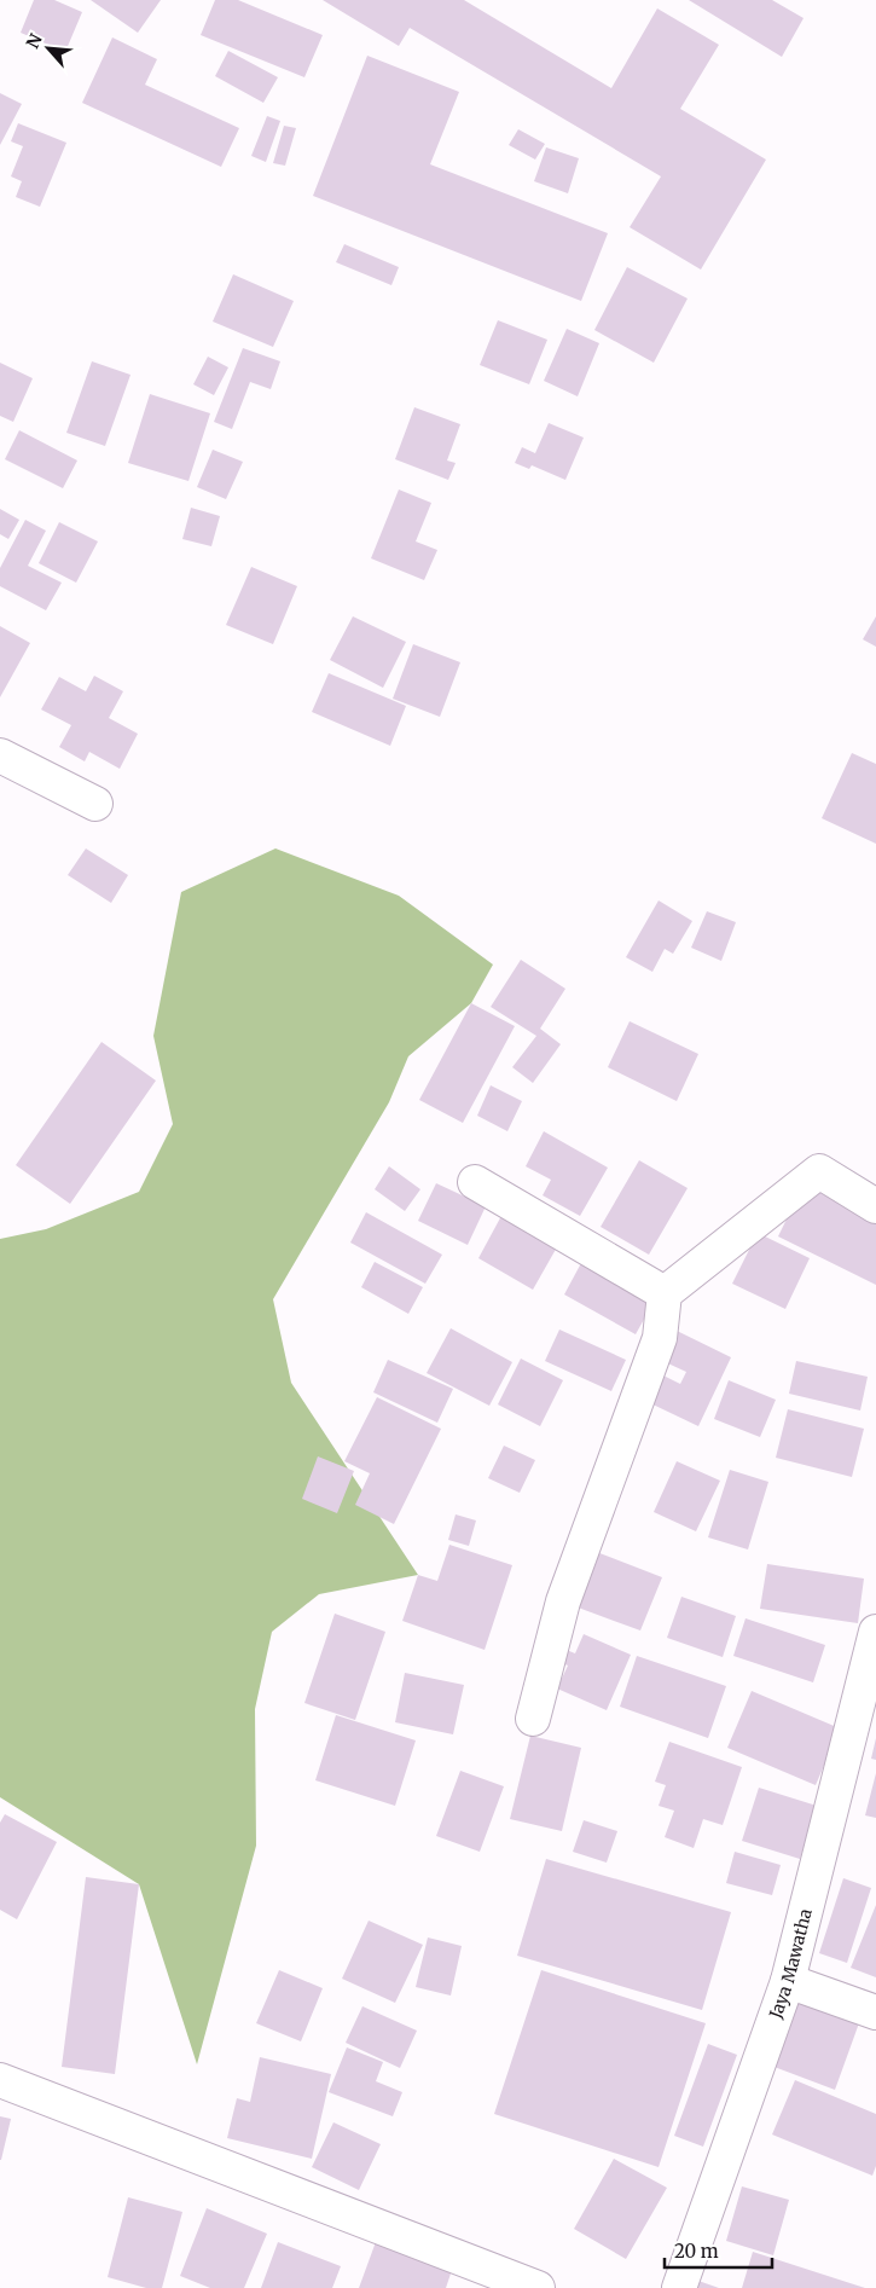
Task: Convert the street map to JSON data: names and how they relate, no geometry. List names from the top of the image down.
{
  "streets": {
    "street": ["Jaya Mawatha"]
  },
  "scale_bar": "20 m",
  "north": "top left"
}
